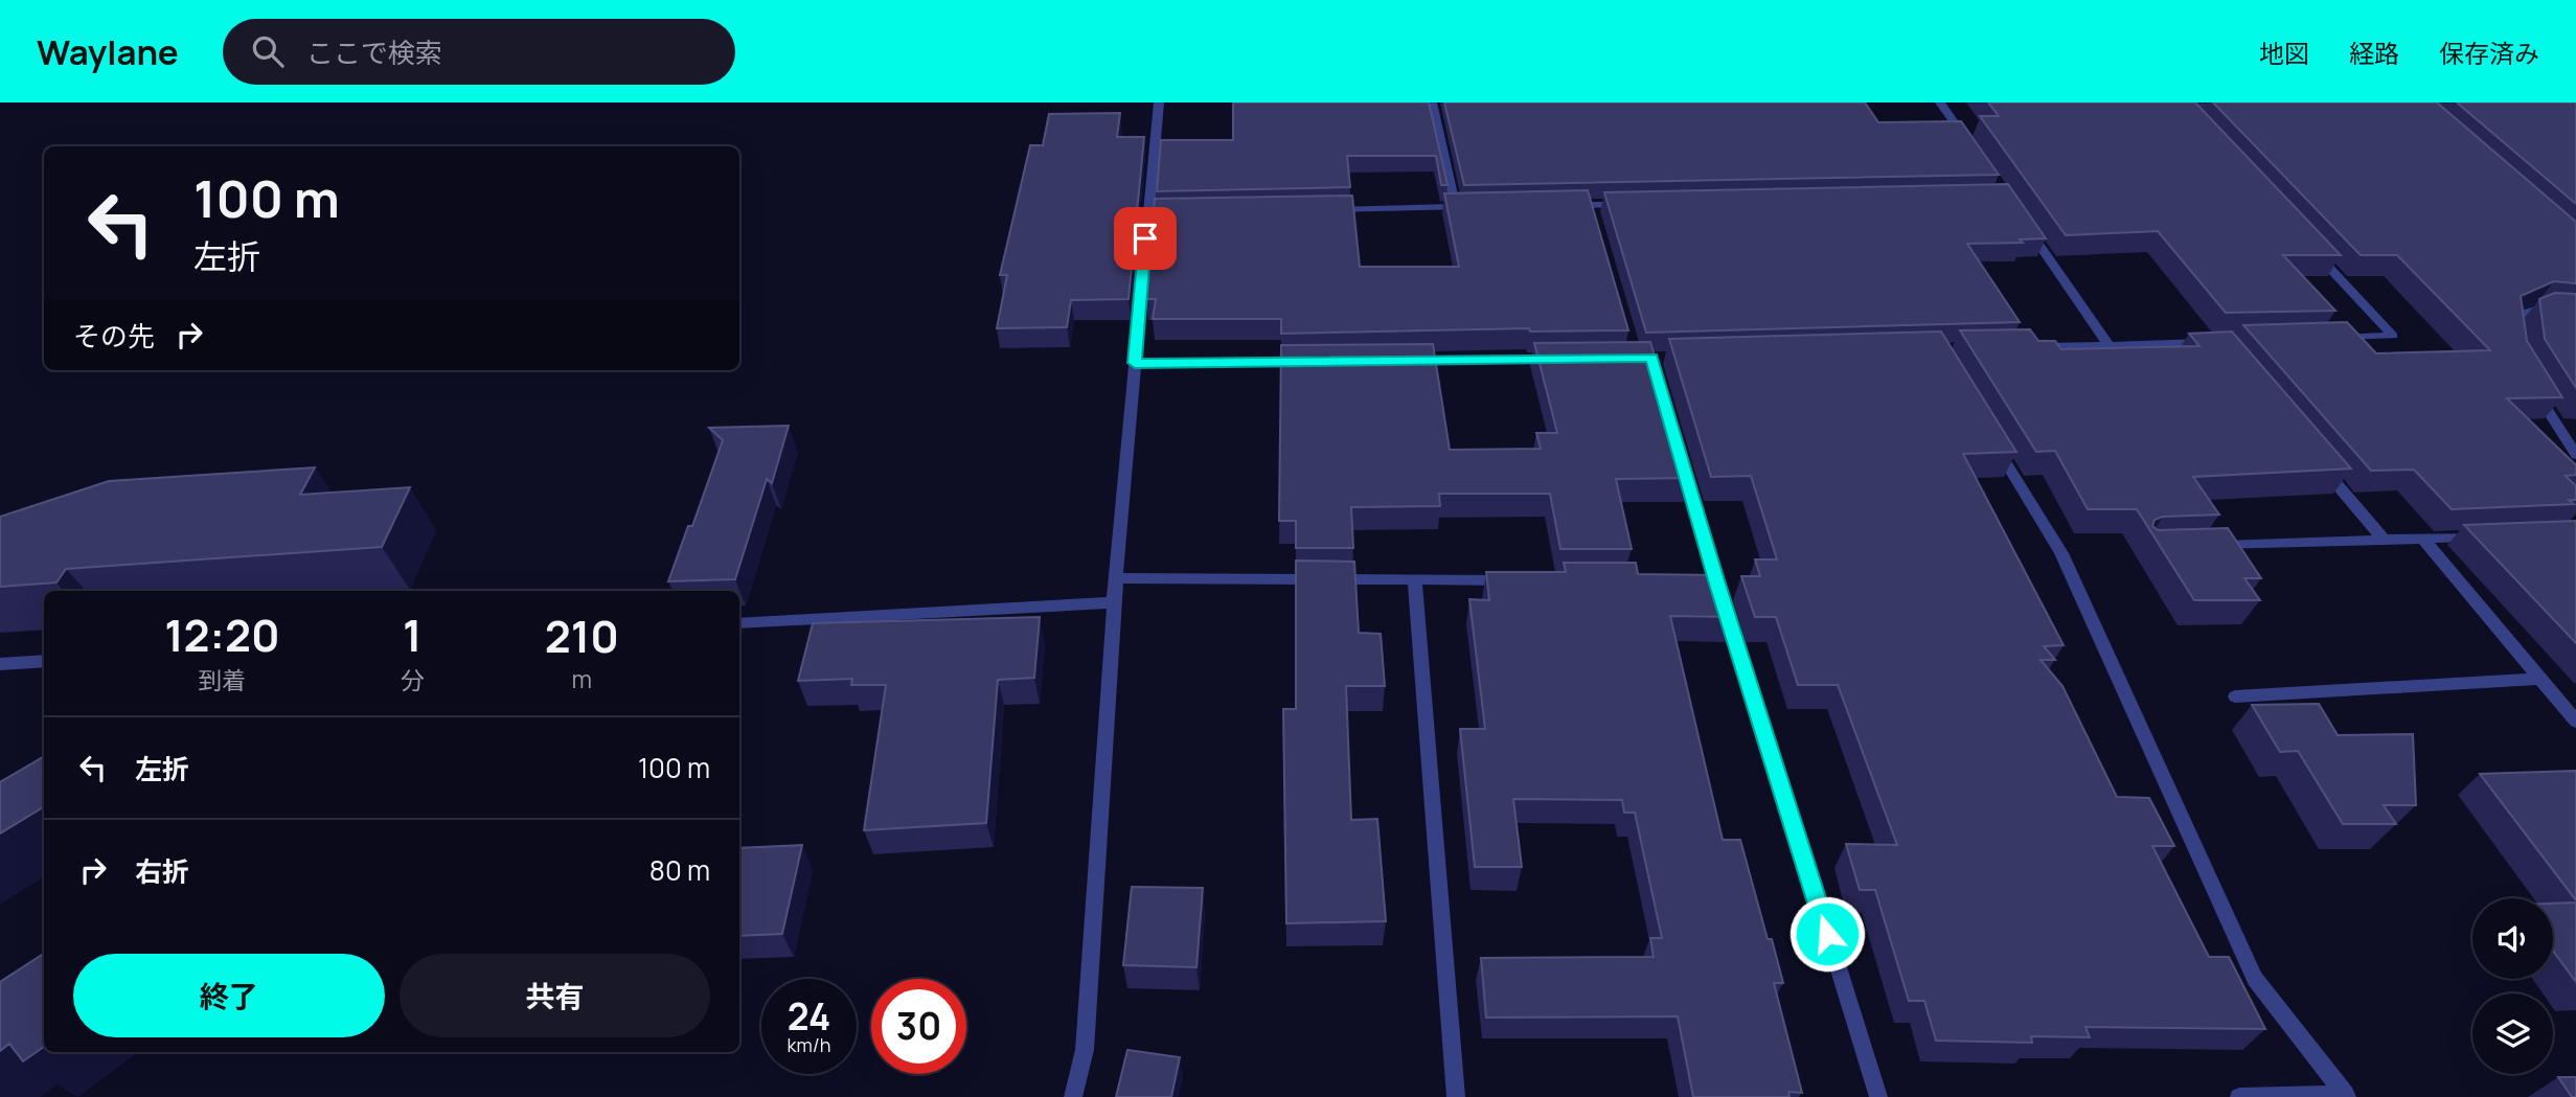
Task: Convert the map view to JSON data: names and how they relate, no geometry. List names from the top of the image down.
{
  "page": {
    "header": "Waylane",
    "search": "ここで検索",
    "nav": ["地図", "経路", "保存済み"],
    "turn": ["100 m", "左折"],
    "then": "その先",
    "eta": [
      "12:20",
      "到着",
      "1",
      "分",
      "210",
      "m"
    ],
    "list": [
      {
        "name": "左折",
        "value": "100 m"
      },
      {
        "name": "右折",
        "value": "80 m"
      }
    ],
    "buttons": ["終了", "共有"],
    "speed": "24 km/h",
    "limit": "30"
  }
}
